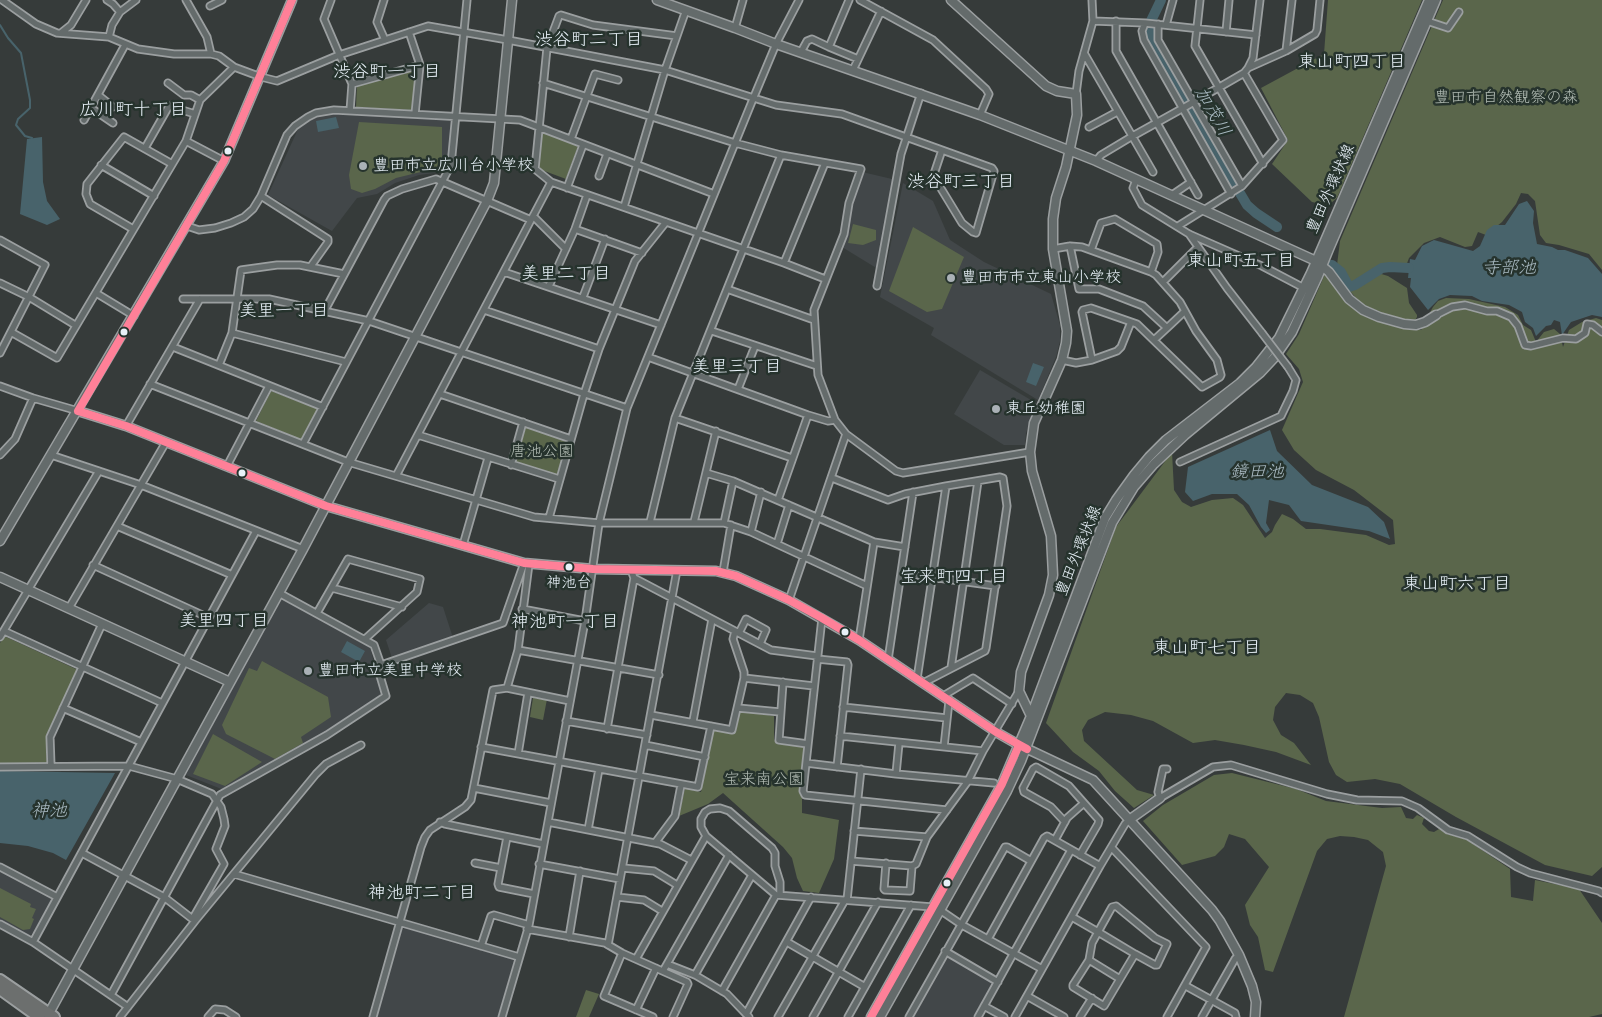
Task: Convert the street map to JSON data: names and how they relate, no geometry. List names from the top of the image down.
{
  "streets": {
    "street": ["豊田外環状線"]
  },
  "districts": [
    "渋谷町二丁目",
    "東山町四丁目",
    "渋谷町一丁目",
    "広川町十丁目",
    "渋谷町三丁目",
    "東山町五丁目",
    "美里二丁目",
    "美里一丁目",
    "美里三丁目",
    "宝来町四丁目",
    "東山町六丁目",
    "美里四丁目",
    "神池町一丁目",
    "東山町七丁目",
    "神池町二丁目"
  ],
  "water": [
    "加茂川",
    "寺部池",
    "鏡田池",
    "神池"
  ],
  "parks": ["豊田市自然観察の森", "唐池公園", "宝来南公園"],
  "places": [
    "豊田市立広川台小学校",
    "豊田市市立東山小学校",
    "東丘幼稚園",
    "神池台",
    "豊田市立美里中学校"
  ]
}
